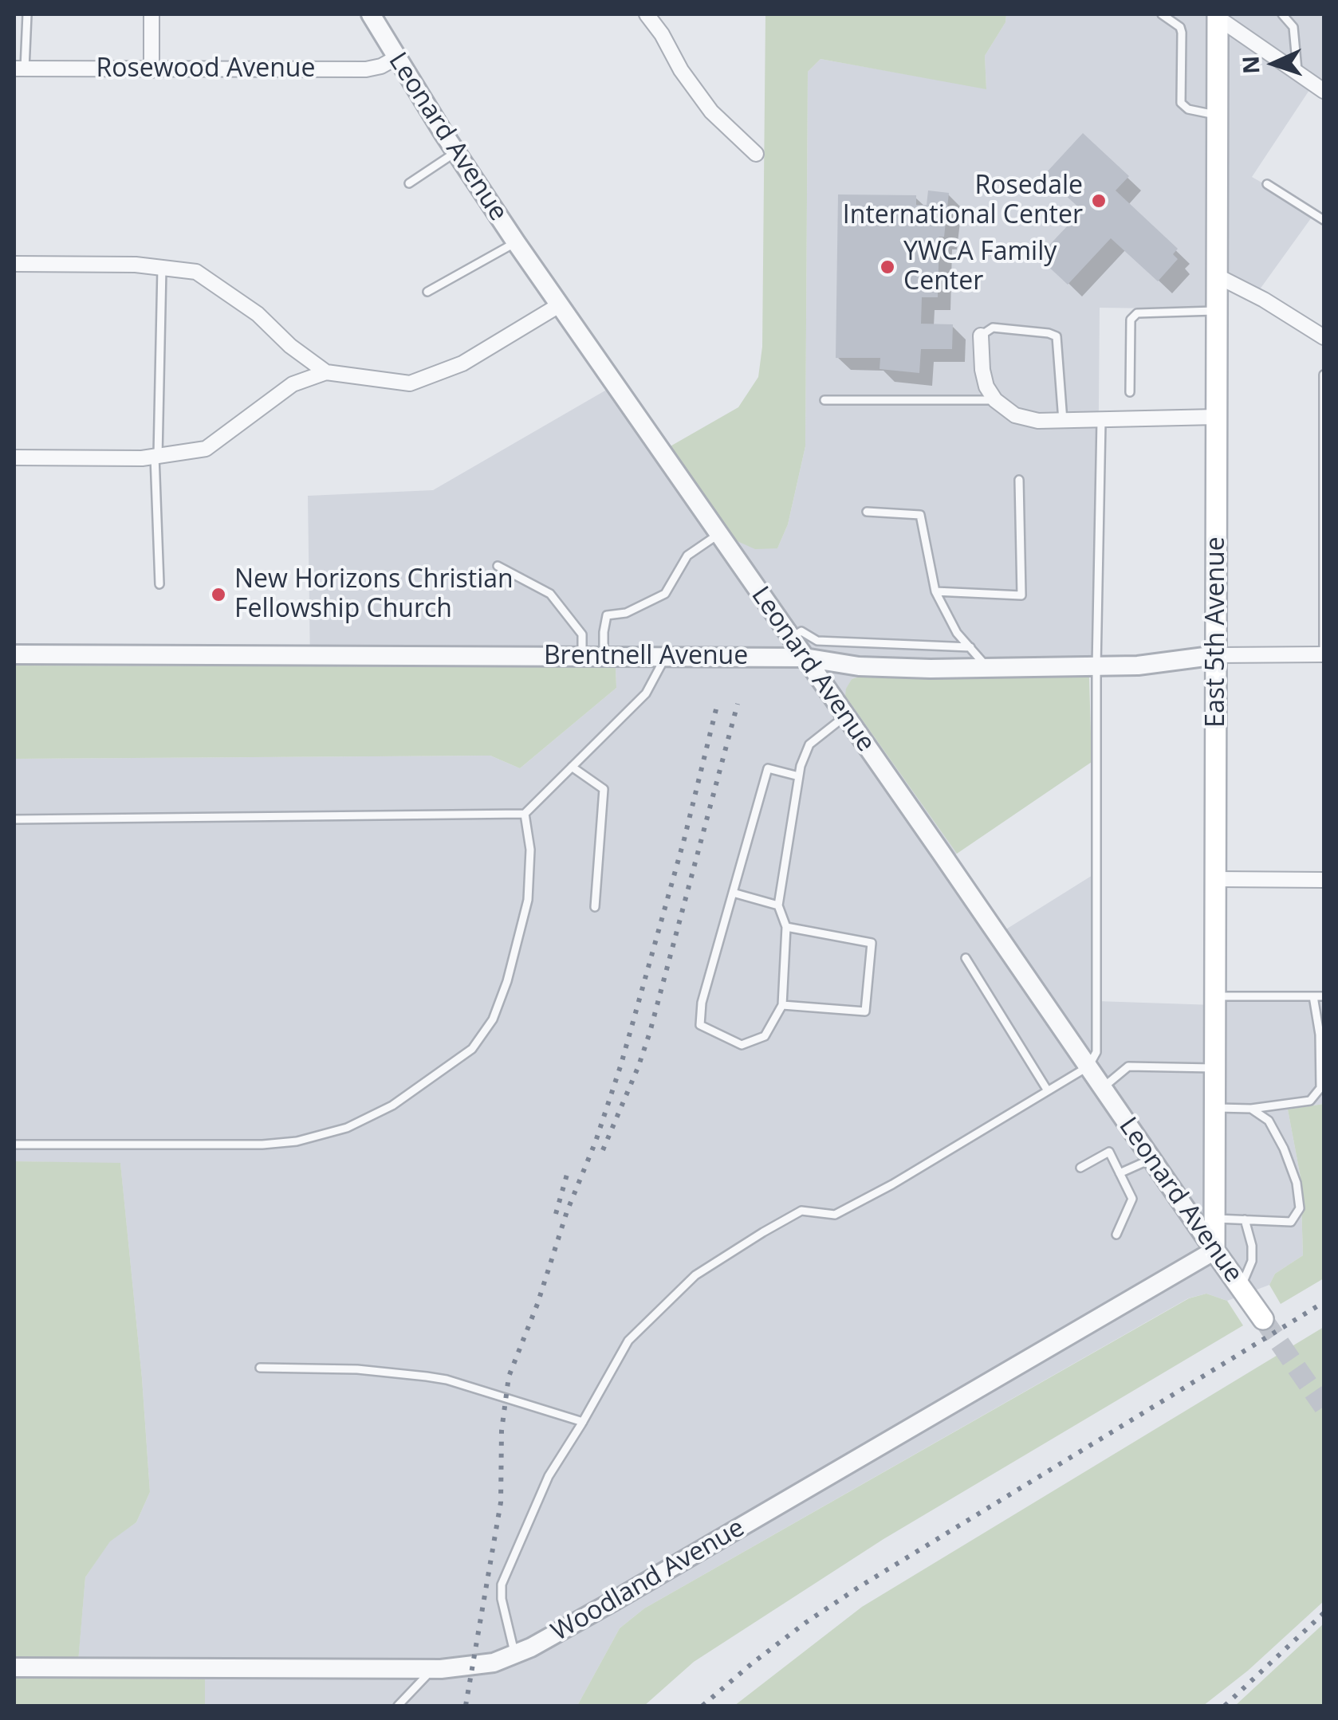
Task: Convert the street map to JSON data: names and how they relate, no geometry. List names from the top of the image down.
{
  "streets": {
    "main road": ["Leonard Avenue", "East 5th Avenue"],
    "street": ["Rosewood Avenue", "Brentnell Avenue", "Woodland Avenue"]
  },
  "crossings": [
    ["Rosewood Avenue", "Leonard Avenue"],
    ["Leonard Avenue", "East 5th Avenue"],
    ["Leonard Avenue", "Brentnell Avenue"],
    ["Leonard Avenue", "Woodland Avenue"],
    ["East 5th Avenue", "Brentnell Avenue"],
    ["East 5th Avenue", "Woodland Avenue"]
  ],
  "places": ["Rosedale International Center", "YWCA Family Center", "New Horizons Christian Fellowship Church"],
  "north": "left"
}
